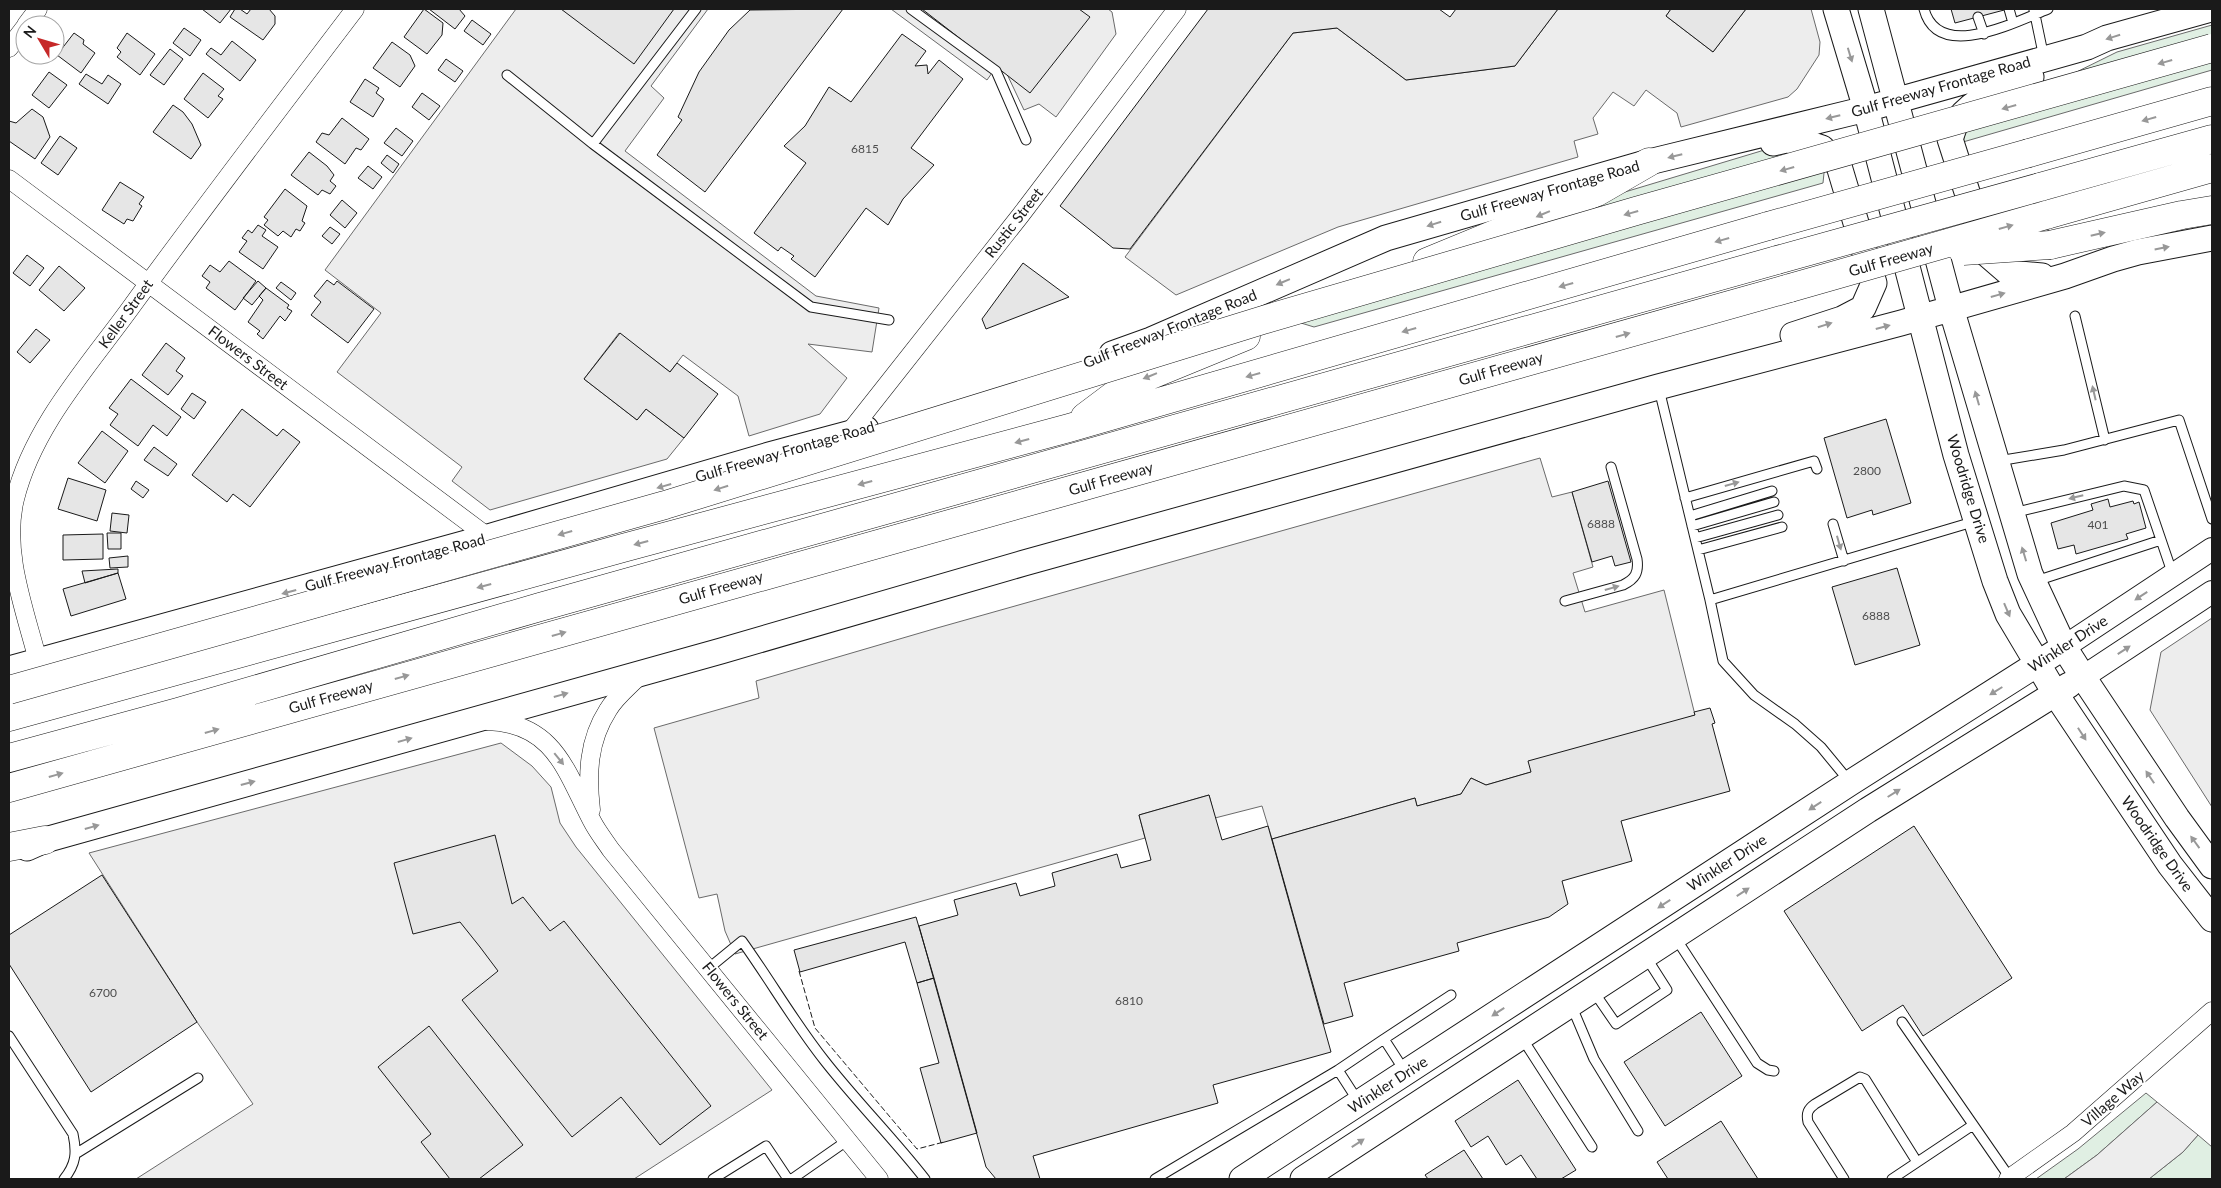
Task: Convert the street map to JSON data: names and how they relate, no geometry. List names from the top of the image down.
{
  "streets": {
    "highway": ["Gulf Freeway"],
    "main road": ["Gulf Freeway Frontage Road", "Woodridge Drive", "Winkler Drive"],
    "street": [
      "Rustic Street",
      "Keller Street",
      "Flowers Street",
      "Village Way"
    ]
  },
  "crossings": [
    ["Gulf Freeway Frontage Road", "Rustic Street"],
    ["Gulf Freeway Frontage Road", "Keller Street"],
    ["Gulf Freeway Frontage Road", "Flowers Street"],
    ["Gulf Freeway Frontage Road", "Woodridge Drive"],
    ["Keller Street", "Flowers Street"],
    ["Woodridge Drive", "Winkler Drive"]
  ],
  "house_numbers": [
    "6815",
    "2800",
    "6888",
    "401",
    "6888",
    "6700",
    "6810"
  ],
  "north": "top left"
}
